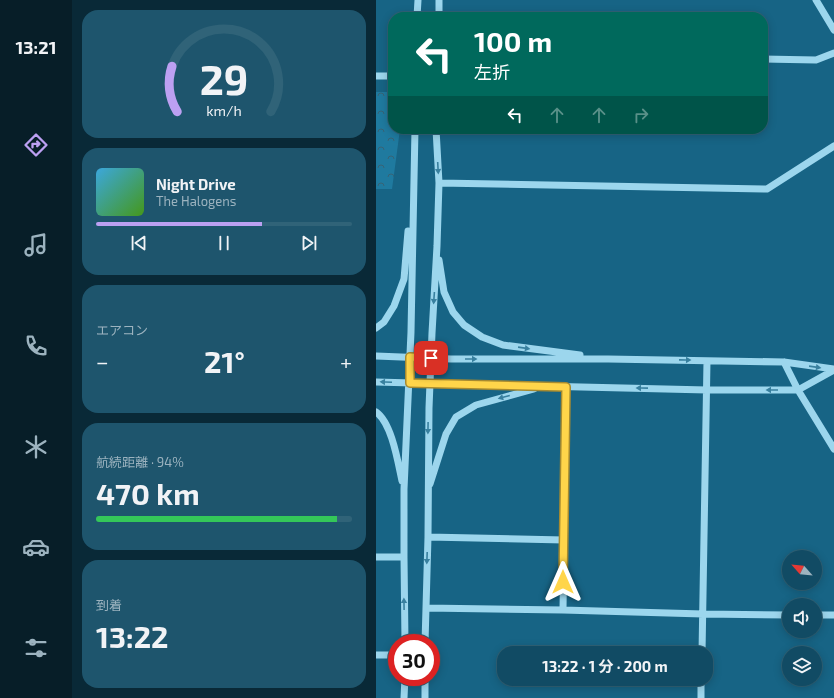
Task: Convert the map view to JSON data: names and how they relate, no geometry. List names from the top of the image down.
{
  "north": "top left",
  "page": {
    "tabs": "13:21",
    "turn": ["100 m", "左折"],
    "song": ["Night Drive", "The Halogens"],
    "tile": [
      "エアコン",
      ["航続距離 · 94%", "470 km"],
      ["到着", "13:22"]
    ],
    "heat": ["−", "21°", "+"],
    "limit": "30",
    "trip": "13:22 · 1 分 · 200 m",
    "gauge": ["29", "km/h"]
  }
}
